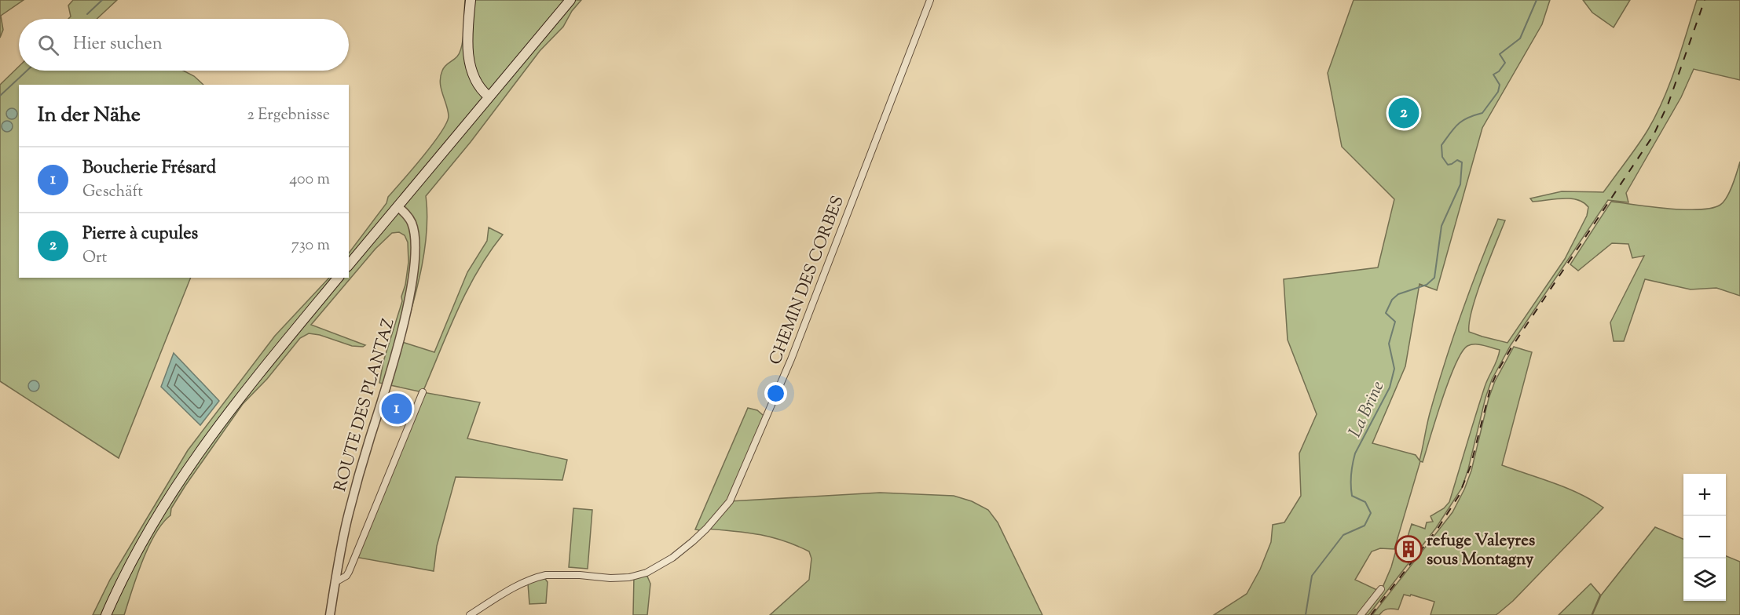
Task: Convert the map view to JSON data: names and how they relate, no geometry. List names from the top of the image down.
{
  "streets": {
    "street": ["CHEMIN DES CORBES", "ROUTE DES PLANTAZ"]
  },
  "water": ["La Brine"],
  "places": {
    "building": ["refuge Valeyres sous Montagny"]
  },
  "page": {
    "search": "Hier suchen",
    "heading": ["In der Nähe", "2 Ergebnisse"],
    "pins": ["2", "1"],
    "list": [
      {
        "mark": "1",
        "name": "Boucherie Frésard",
        "note": "Geschäft",
        "value": "400 m"
      },
      {
        "mark": "2",
        "name": "Pierre à cupules",
        "note": "Ort",
        "value": "730 m"
      }
    ],
    "map_buttons": ["+", "−"]
  }
}
